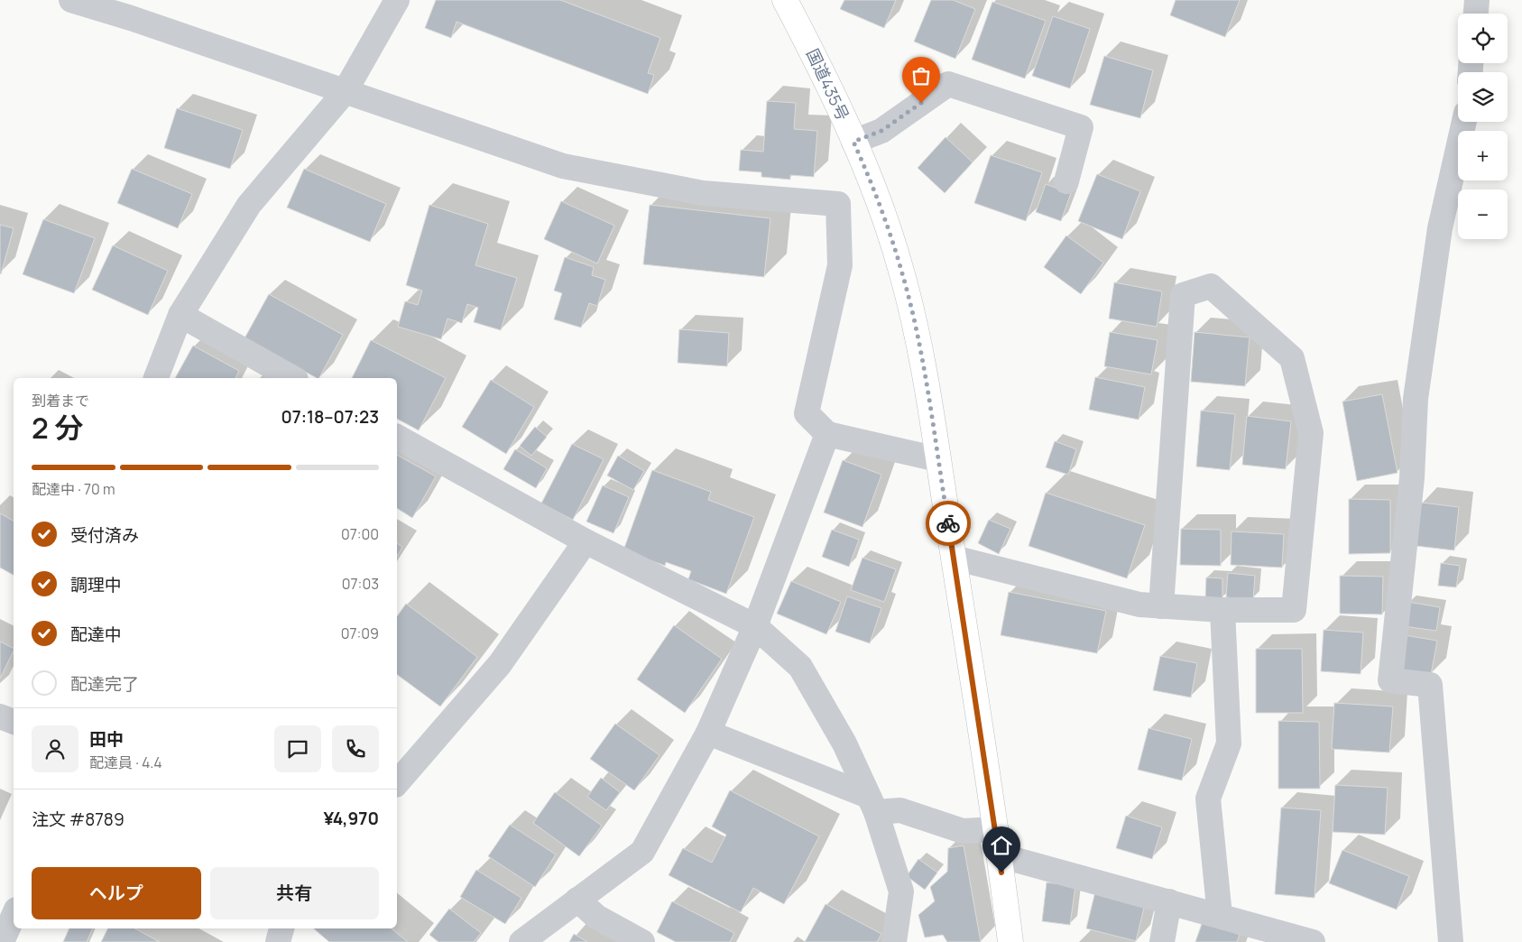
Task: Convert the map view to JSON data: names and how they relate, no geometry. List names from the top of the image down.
{
  "streets": {
    "highway": ["国道435号"]
  },
  "page": {
    "map_buttons": ["+", "−"],
    "heading": ["2 分", "到着まで", "07:18–07:23"],
    "panel": [
      "田中",
      "配達員 · 4.4",
      "注文 #8789",
      "¥4,970"
    ],
    "bar": "配達中 · 70 m",
    "list": [
      ["受付済み", "07:00"],
      ["調理中", "07:03"],
      ["配達中", "07:09"],
      "配達完了"
    ],
    "buttons": ["ヘルプ", "共有"]
  }
}
